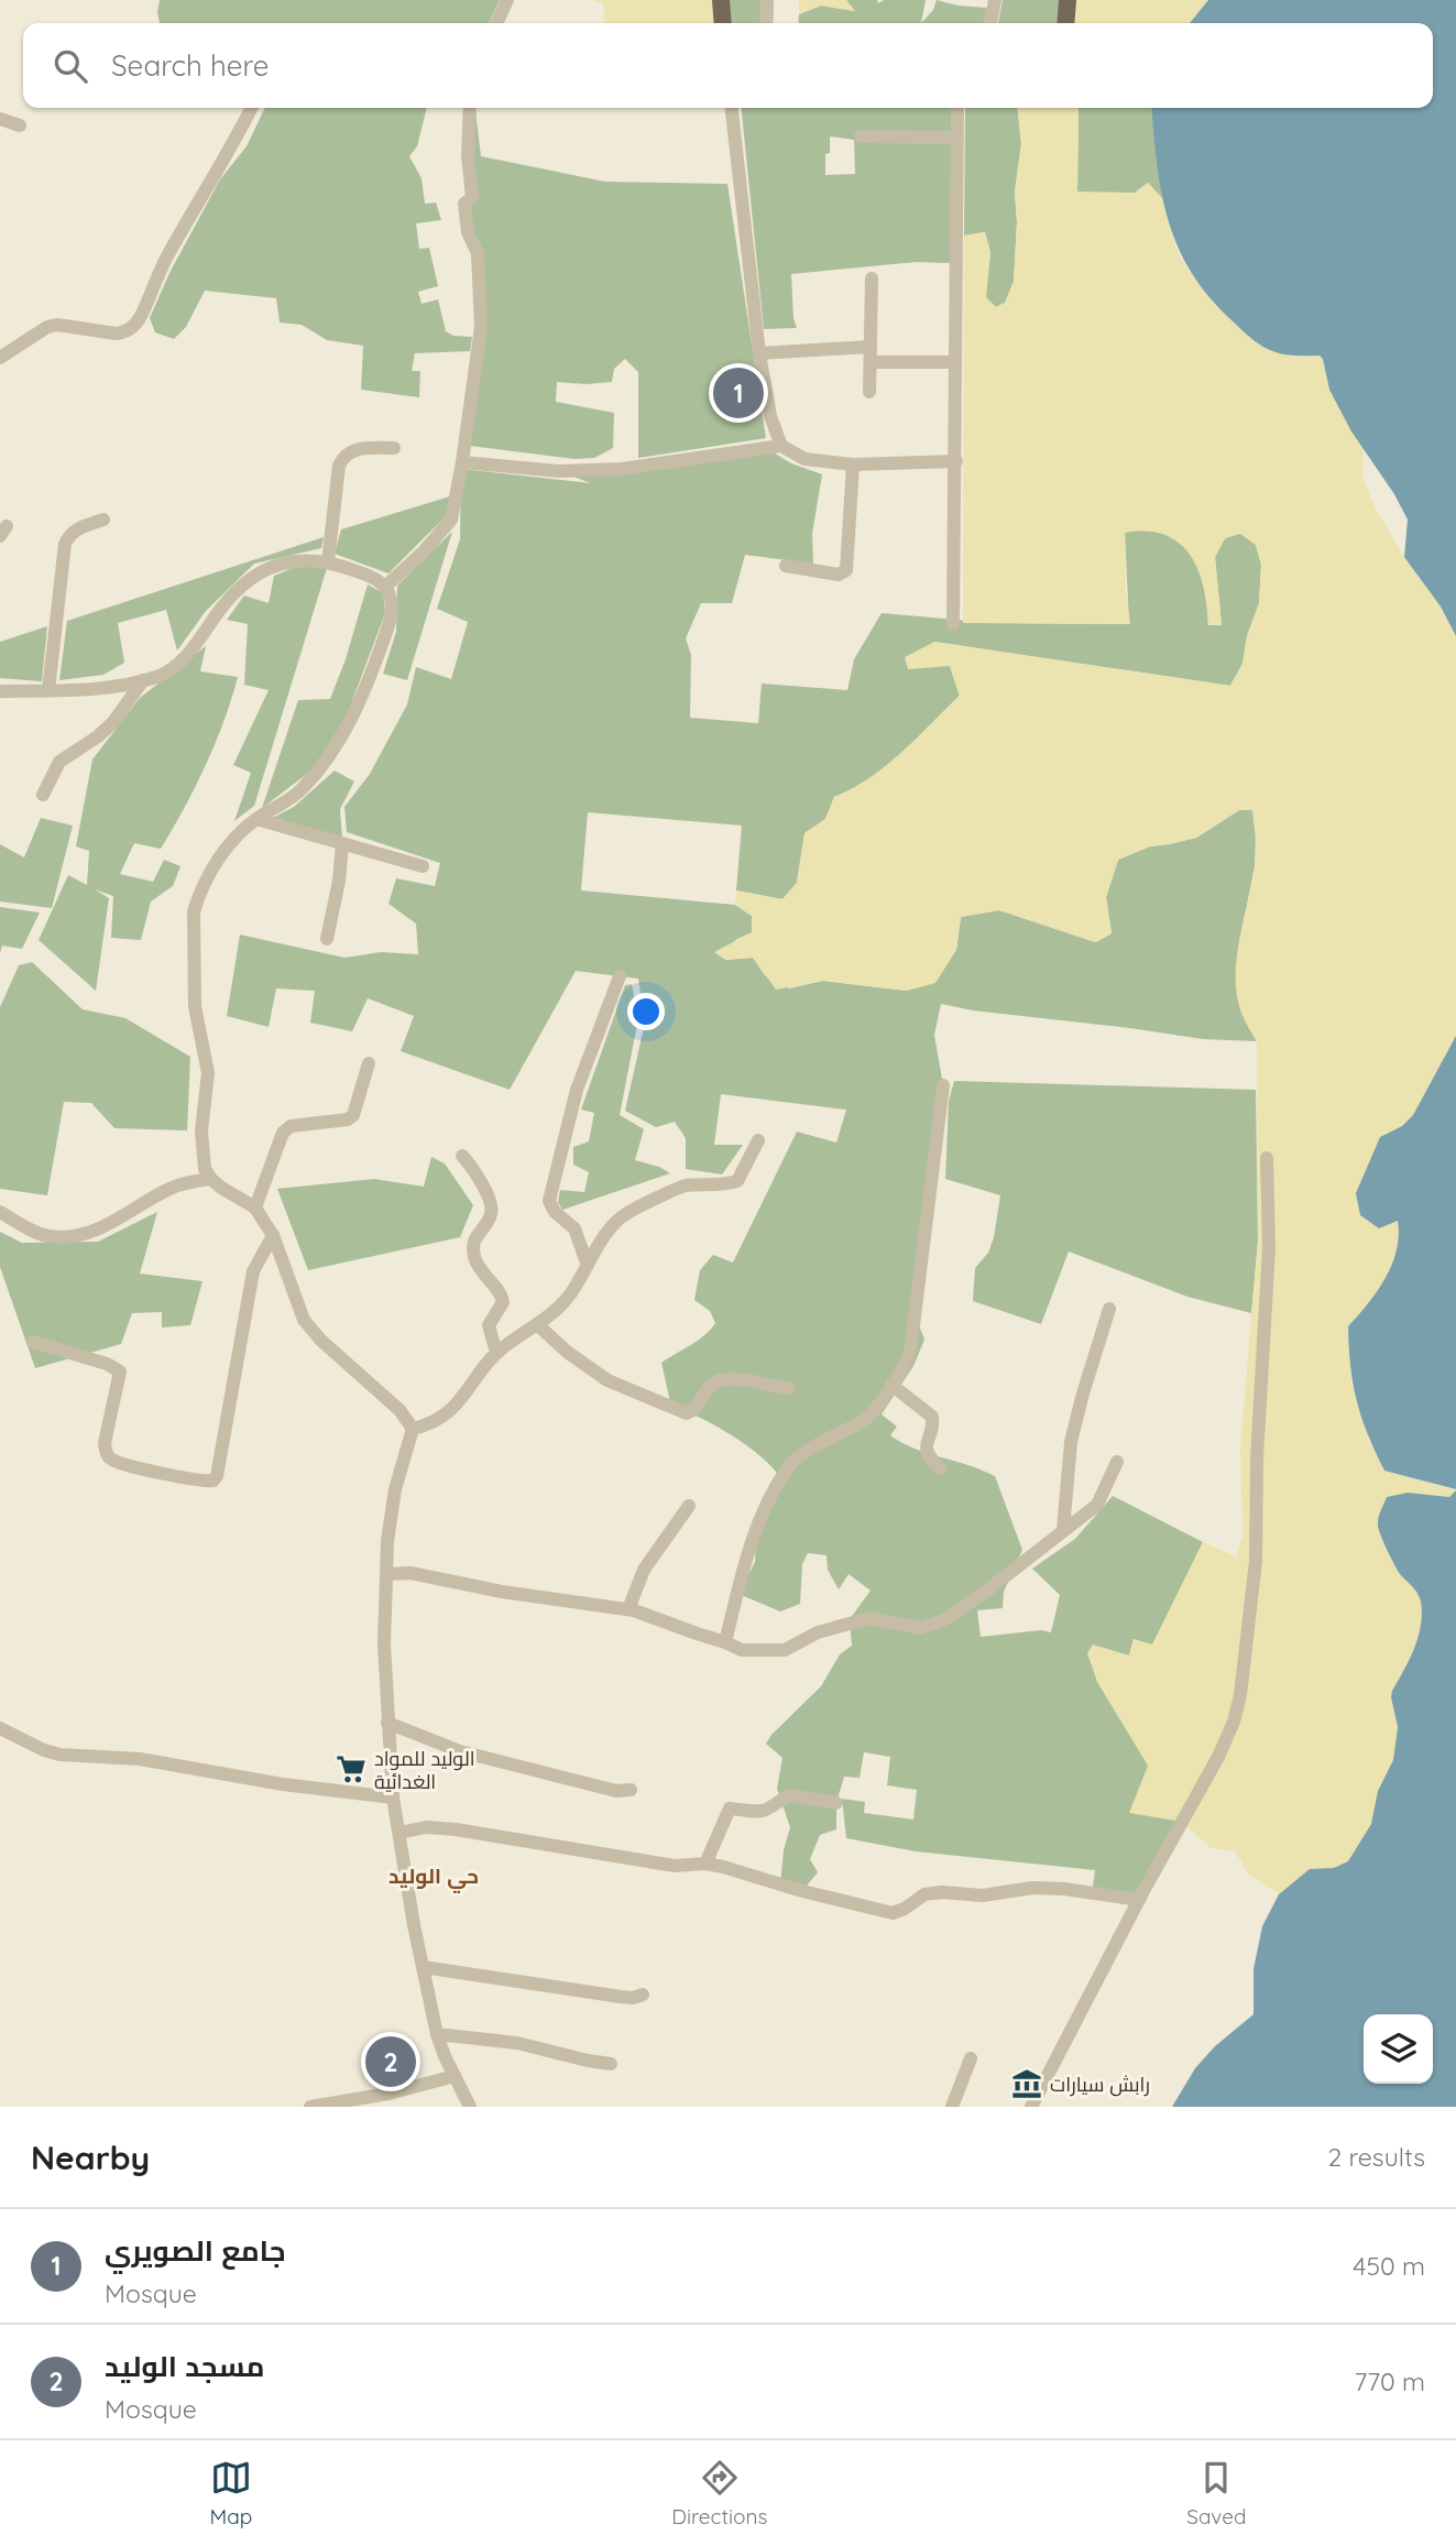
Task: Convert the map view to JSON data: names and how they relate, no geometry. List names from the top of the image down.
{
  "districts": ["حي الوليد"],
  "places": {
    "supermarket": ["الوليد للمواد الغدائية"],
    "museum": ["رابش سيارات"]
  },
  "page": {
    "search": "Search here",
    "pins": ["1", "2"],
    "heading": ["Nearby", "2 results"],
    "list": [
      {
        "mark": "1",
        "name": "جامع الصويري",
        "note": "Mosque",
        "value": "450 m"
      },
      {
        "mark": "2",
        "name": "مسجد الوليد",
        "note": "Mosque",
        "value": "770 m"
      }
    ],
    "nav": ["Map", "Directions", "Saved"]
  }
}
